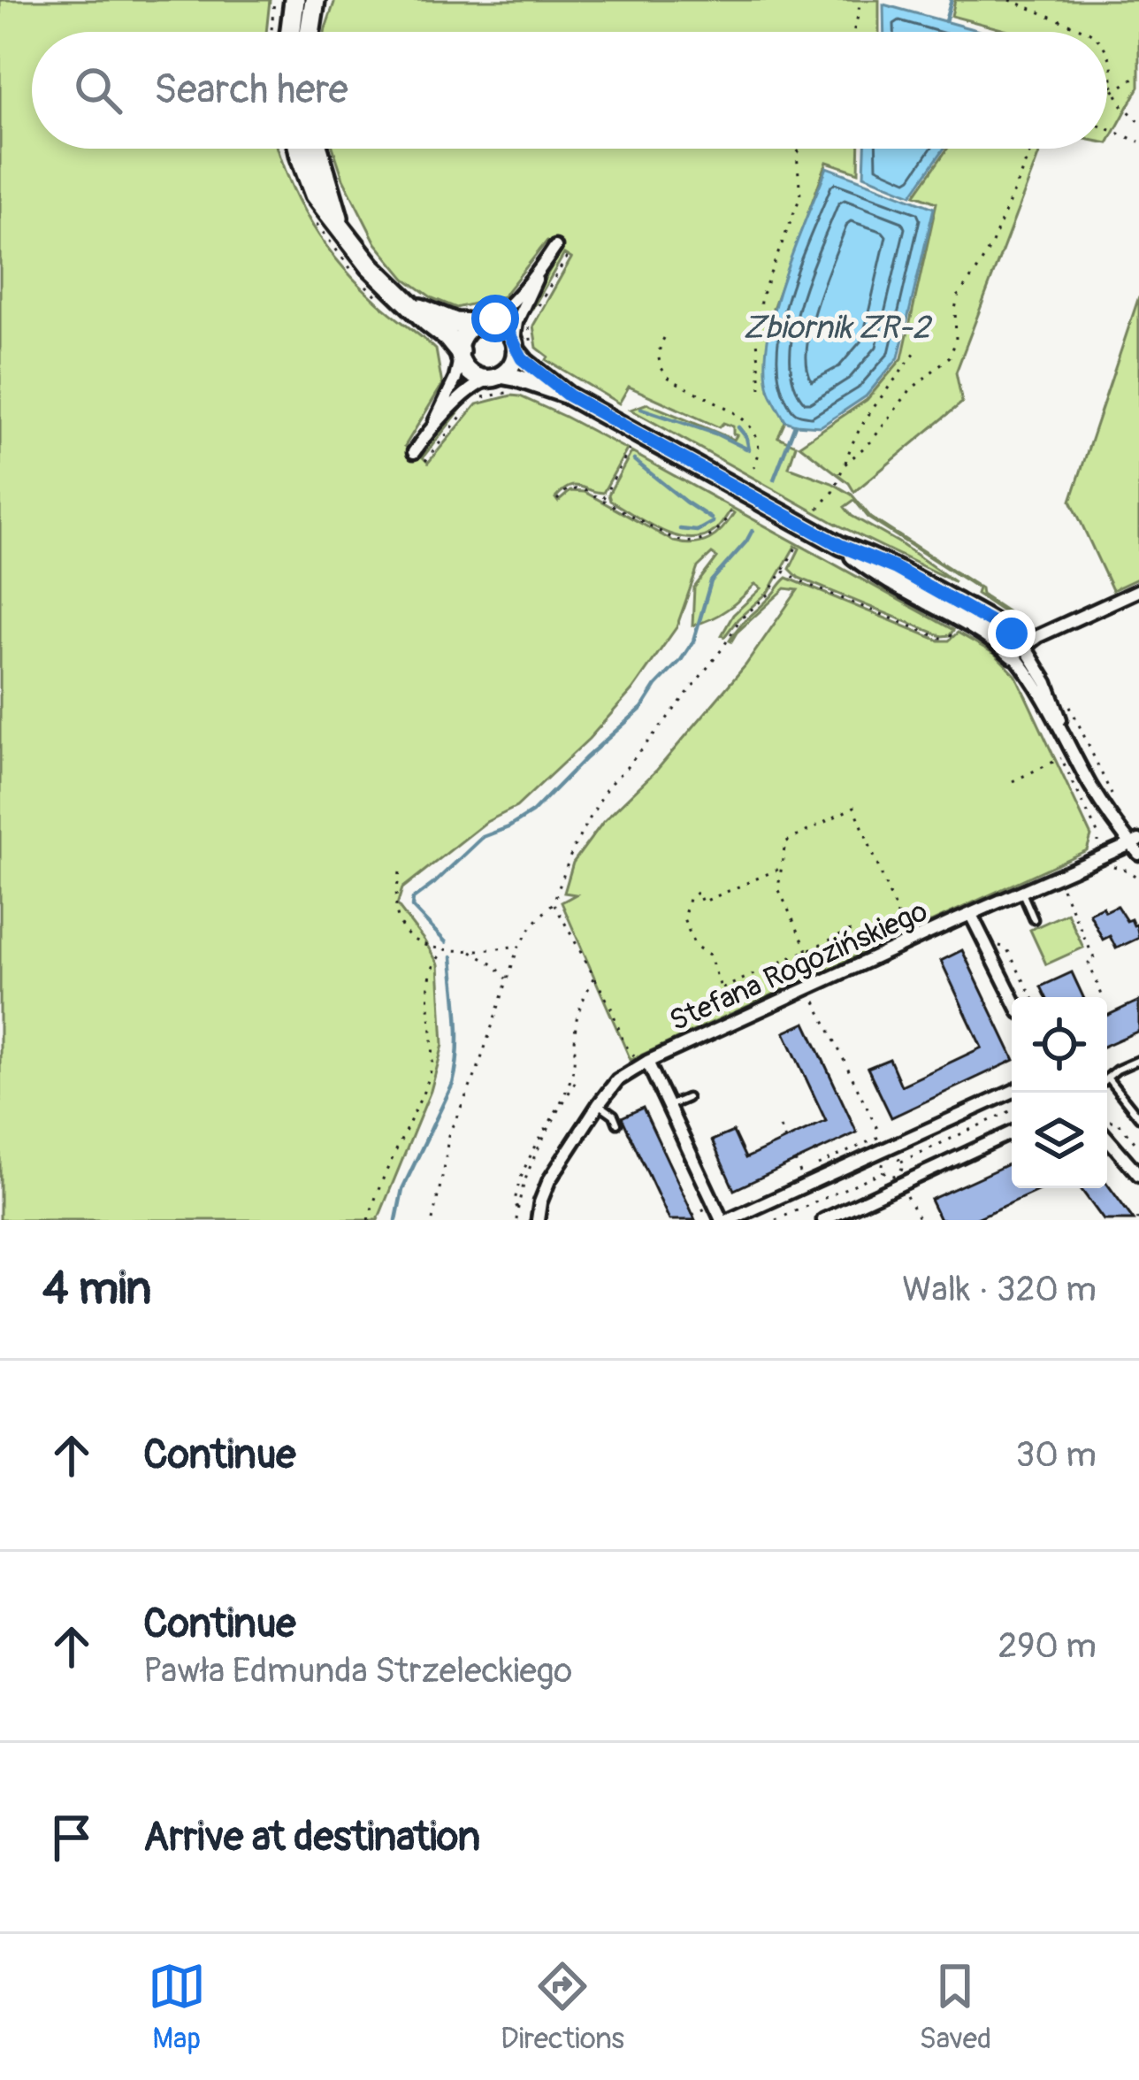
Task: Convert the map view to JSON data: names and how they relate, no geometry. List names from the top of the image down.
{
  "streets": {
    "street": ["Stefana Rogozińskiego"]
  },
  "water": ["Zbiornik ZR-2"],
  "page": {
    "search": "Search here",
    "heading": ["4 min", "Walk · 320 m"],
    "list": [
      ["Continue", "30 m"],
      ["Continue", "Pawła Edmunda Strzeleckiego", "290 m"],
      "Arrive at destination"
    ],
    "nav": ["Map", "Directions", "Saved"]
  }
}
